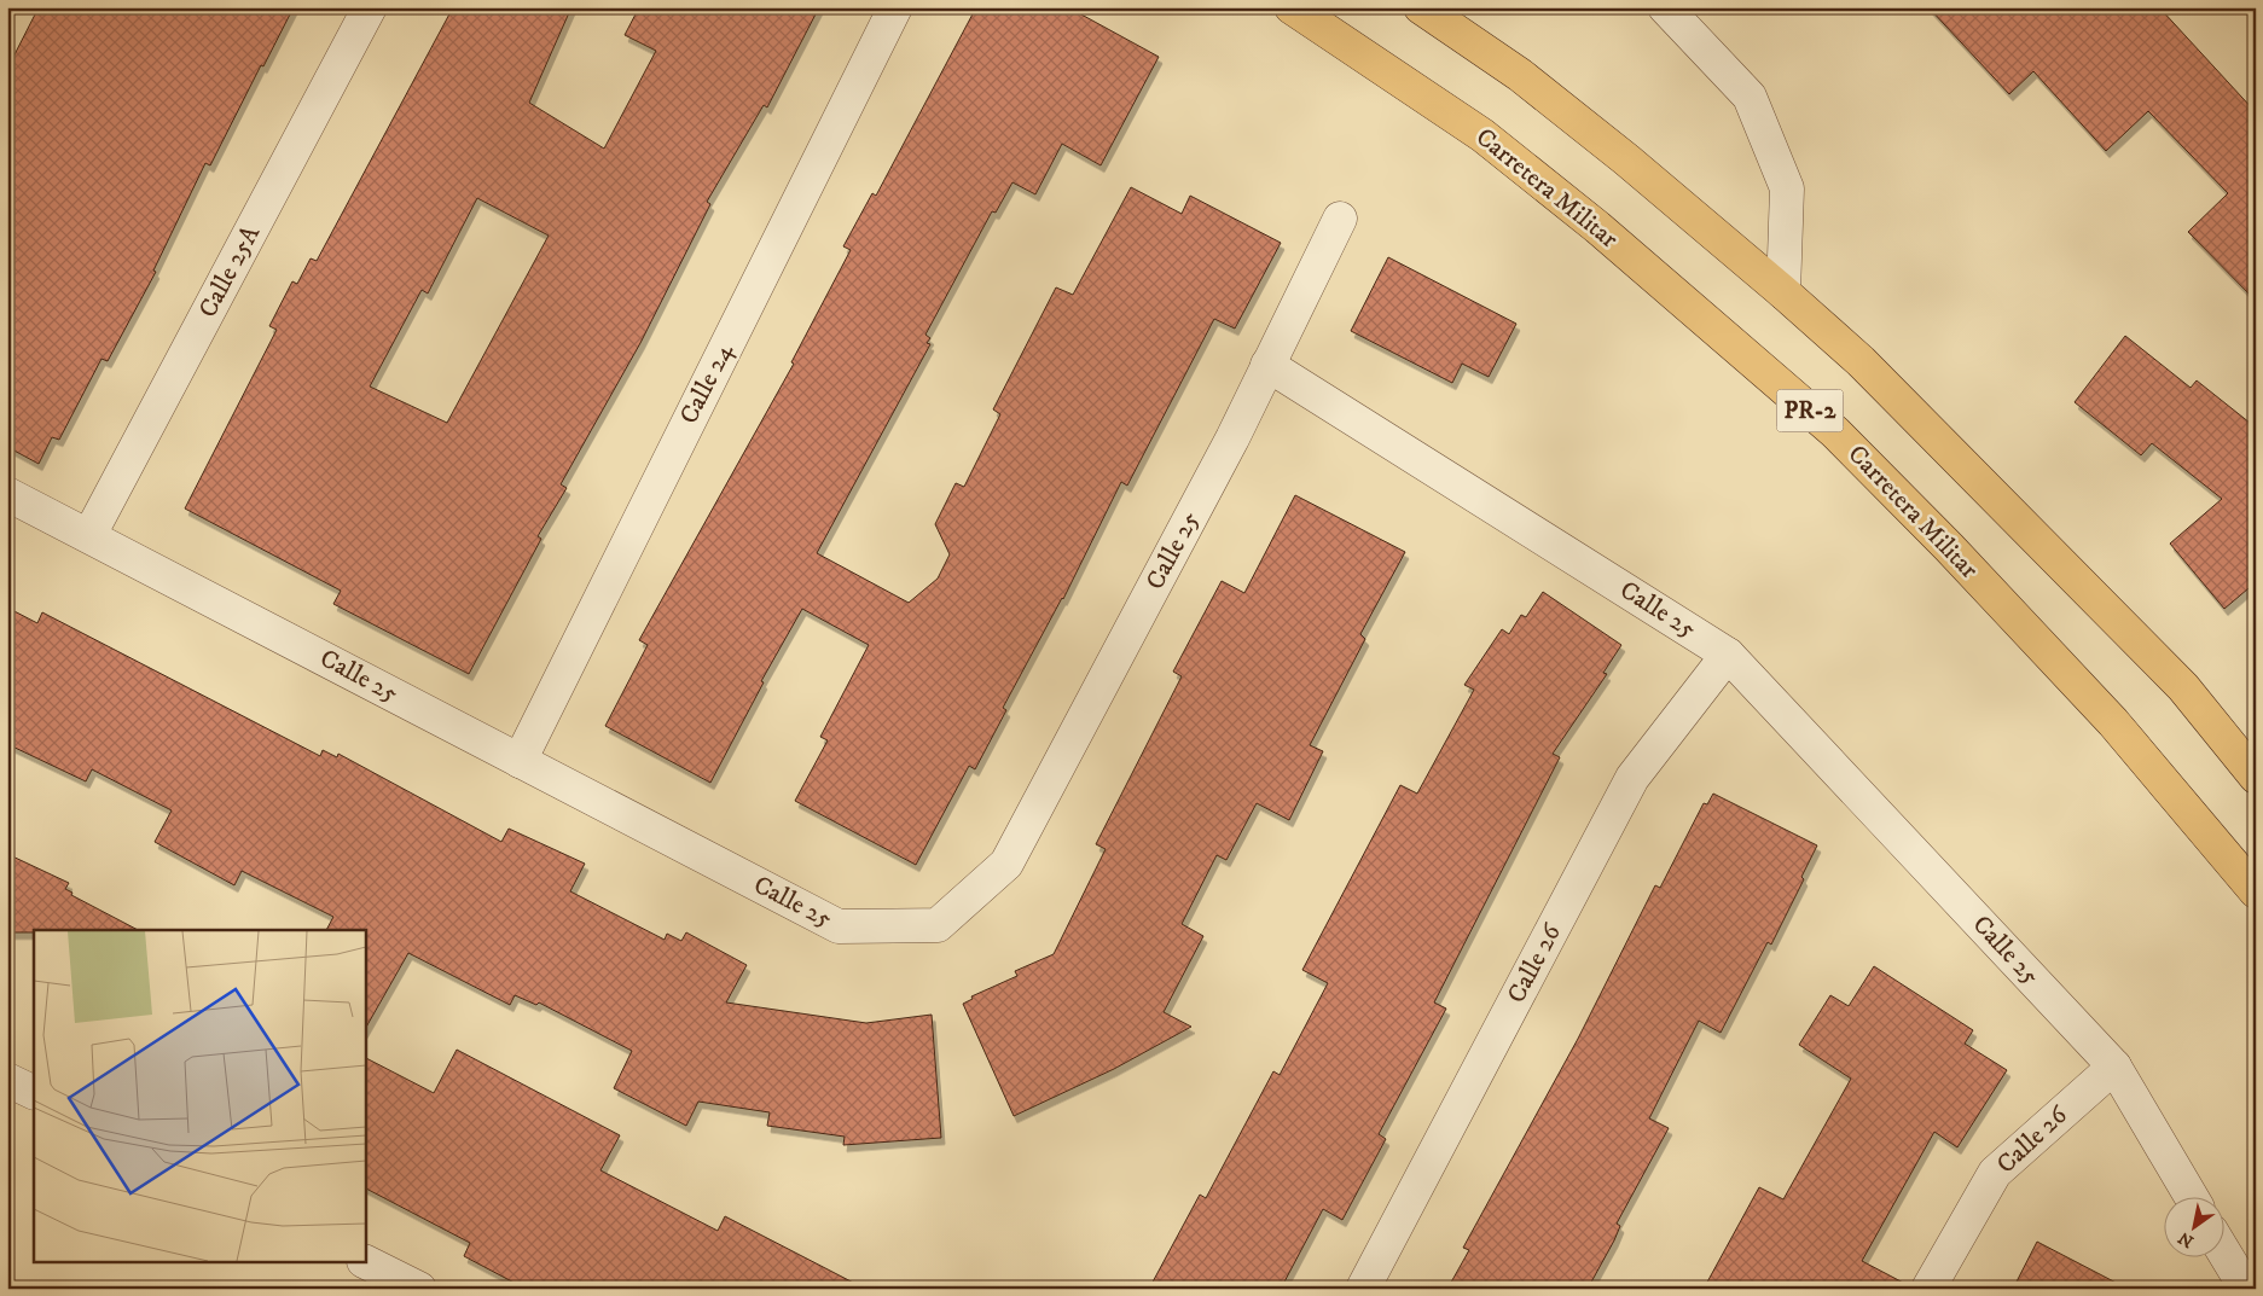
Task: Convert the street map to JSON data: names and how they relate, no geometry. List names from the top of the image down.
{
  "streets": {
    "main road": ["Carretera Militar", "PR-2"],
    "street": [
      "Calle 25A",
      "Calle 24",
      "Calle 25",
      "Calle 26"
    ]
  },
  "crossings": [
    ["Calle 25A", "Calle 25"],
    ["Calle 24", "Calle 25"],
    ["Calle 25", "Calle 26"]
  ],
  "north": "bottom left"
}
